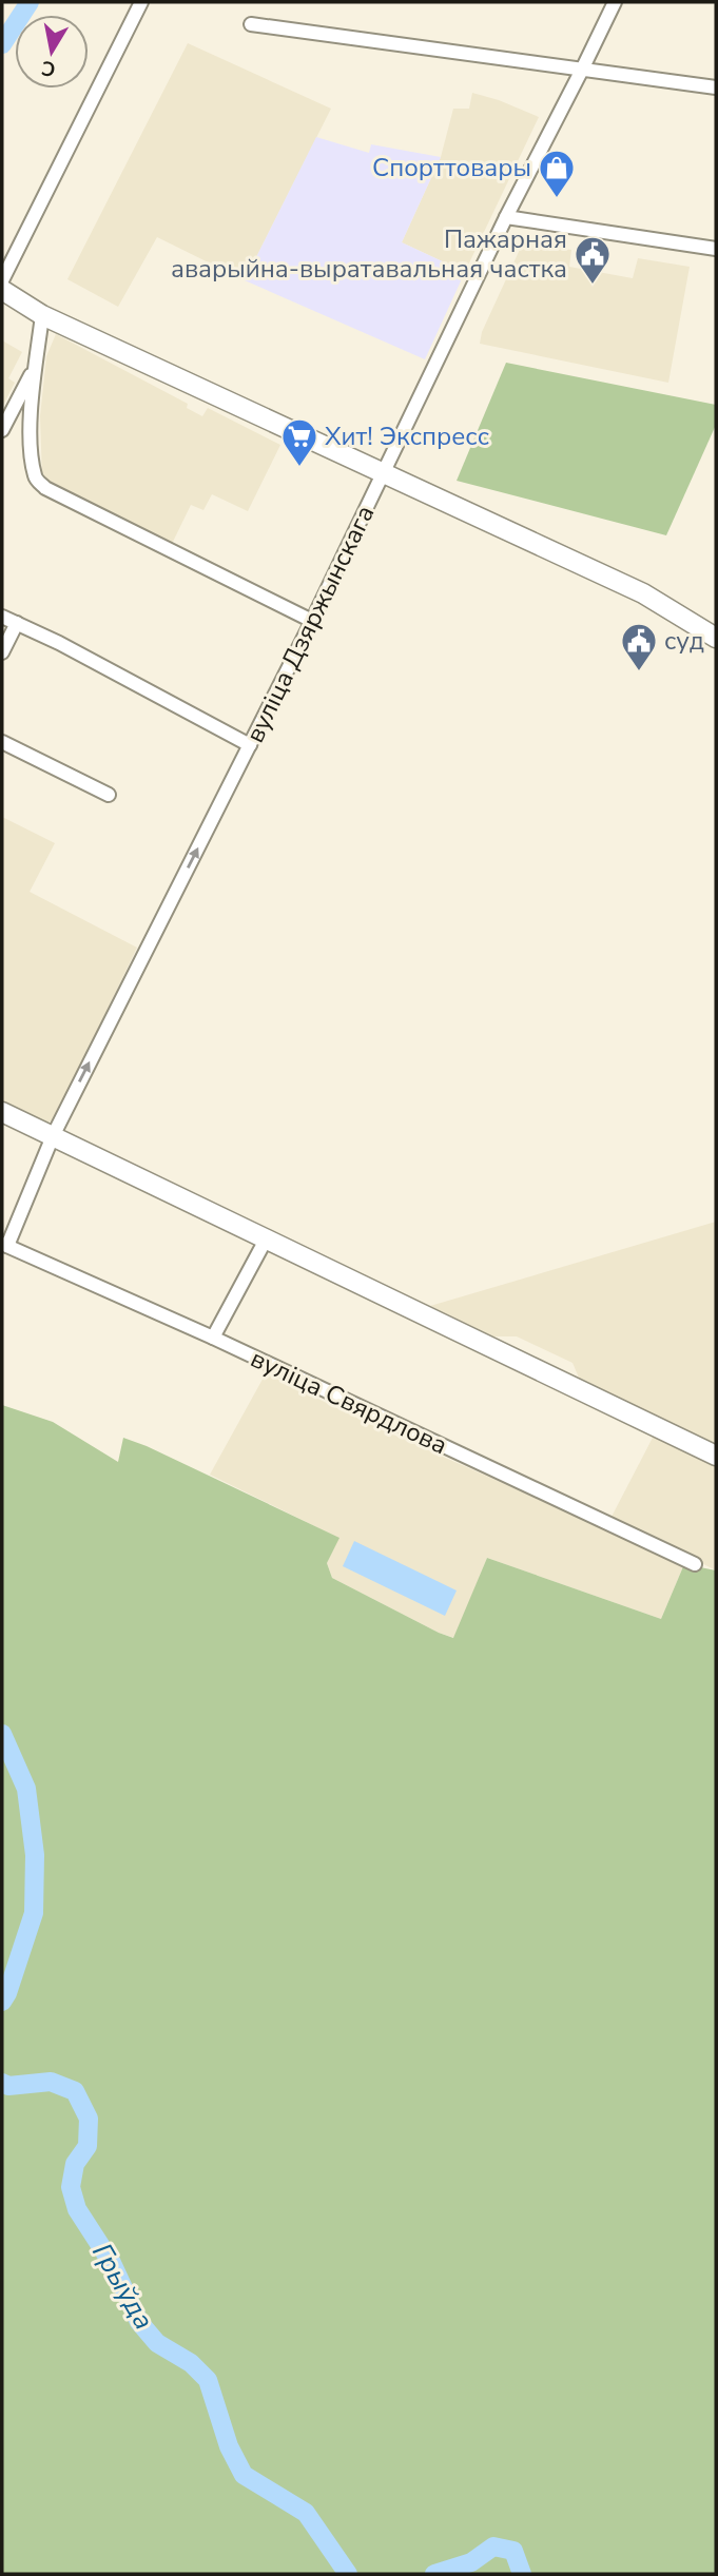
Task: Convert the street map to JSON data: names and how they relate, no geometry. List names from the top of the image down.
{
  "streets": {
    "street": ["вуліца Дзяржынскага", "вуліца Свярдлова"]
  },
  "crossings": [
    ["вуліца Дзяржынскага", "вуліца Свярдлова"]
  ],
  "water": ["Грыўда"],
  "places": {
    "shop": ["Спорттовары"],
    "public building": ["Пажарная аварыйна-выратавальная частка", "суд"],
    "supermarket": ["Хит! Экспресс"]
  },
  "north": "bottom"
}
